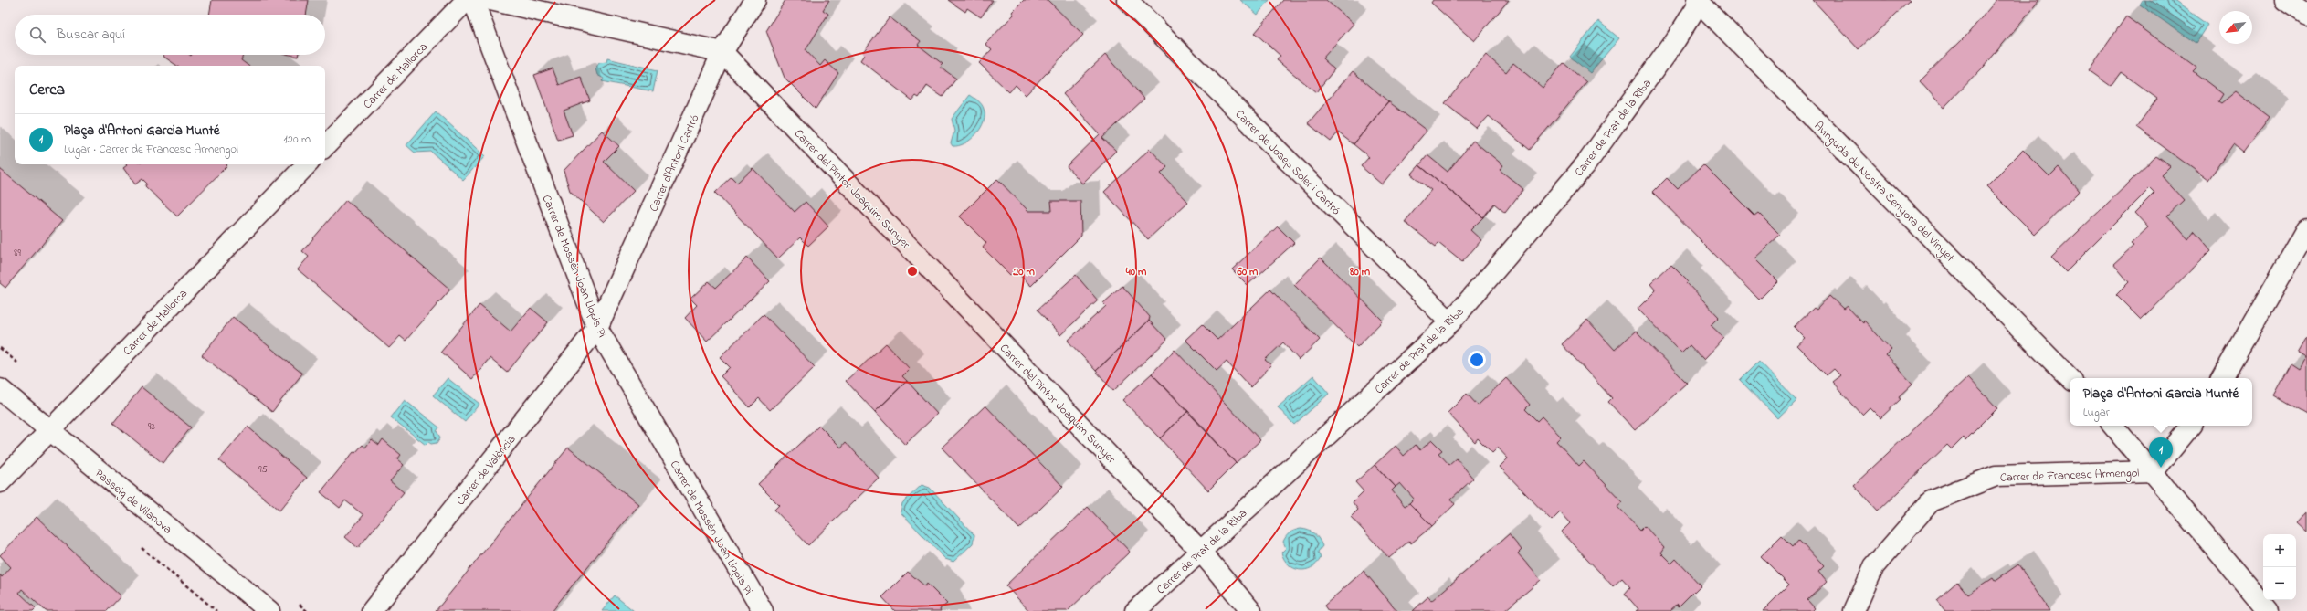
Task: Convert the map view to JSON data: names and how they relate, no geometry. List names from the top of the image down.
{
  "streets": {
    "street": [
      "Carrer de Mallorca",
      "Carrer de Prat de la Riba",
      "Carrer de Josep Soler i Cartró",
      "Carrer d'Antoni Cartró",
      "Carrer del Pintor Joaquim Sunyer",
      "Avinguda de Nostra Senyora del Vinyet",
      "Carrer de Mossèn Joan Llopis Pi",
      "Carrer de València",
      "Carrer de Francesc Armengol",
      "Passeig de Vilanova"
    ]
  },
  "crossings": [
    ["Carrer de Mallorca", "Passeig de Vilanova"],
    ["Carrer de Prat de la Riba", "Carrer de Josep Soler i Cartró"],
    ["Carrer de Prat de la Riba", "Carrer del Pintor Joaquim Sunyer"],
    ["Carrer de Prat de la Riba", "Avinguda de Nostra Senyora del Vinyet"],
    ["Carrer d'Antoni Cartró", "Carrer del Pintor Joaquim Sunyer"],
    ["Carrer d'Antoni Cartró", "Carrer de Mossèn Joan Llopis Pi"],
    ["Carrer d'Antoni Cartró", "Carrer de València"],
    ["Carrer de Mossèn Joan Llopis Pi", "Carrer de València"]
  ],
  "house_numbers": ["89", "93", "95"],
  "north": "bottom left",
  "page": {
    "search": "Buscar aquí",
    "heading": "Cerca",
    "list": [
      {
        "mark": "1",
        "name": "Plaça d'Antoni Garcia Munté",
        "note": "Lugar · Carrer de Francesc Armengol",
        "value": "120 m"
      }
    ],
    "popup": ["Plaça d'Antoni Garcia Munté", "Lugar"],
    "pins": "1",
    "map_buttons": ["+", "−"]
  },
  "rings": [
    "20 m",
    "40 m",
    "60 m",
    "80 m"
  ]
}
